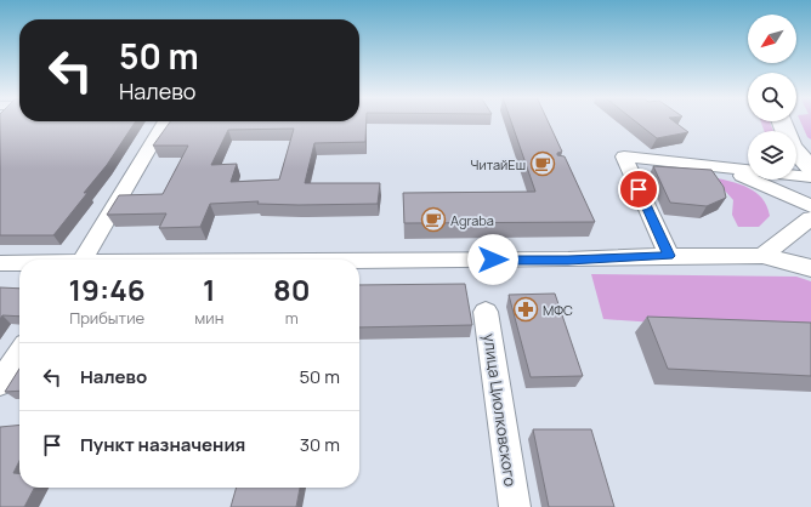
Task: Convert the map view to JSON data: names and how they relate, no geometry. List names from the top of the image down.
{
  "streets": {
    "street": ["улица Циолковского"]
  },
  "places": {
    "cafe": ["ЧитайЕш", "Agraba"],
    "pharmacy": ["МФС"]
  },
  "north": "bottom left",
  "page": {
    "turn": ["50 m", "Налево"],
    "eta": [
      "19:46",
      "Прибытие",
      "1",
      "мин",
      "80",
      "m"
    ],
    "list": [
      {
        "name": "Налево",
        "value": "50 m"
      },
      {
        "name": "Пункт назначения",
        "value": "30 m"
      }
    ]
  }
}
